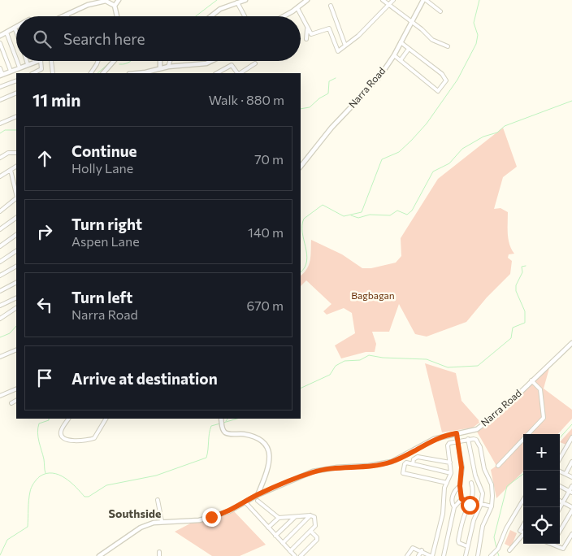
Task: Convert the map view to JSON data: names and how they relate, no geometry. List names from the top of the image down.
{
  "streets": {
    "street": ["Narra Road"]
  },
  "districts": ["Southside"],
  "parks": ["Bagbagan"],
  "page": {
    "search": "Search here",
    "heading": ["11 min", "Walk · 880 m"],
    "list": [
      ["Continue", "Holly Lane", "70 m"],
      ["Turn right", "Aspen Lane", "140 m"],
      ["Turn left", "Narra Road", "670 m"],
      "Arrive at destination"
    ],
    "map_buttons": ["+", "−"]
  }
}
